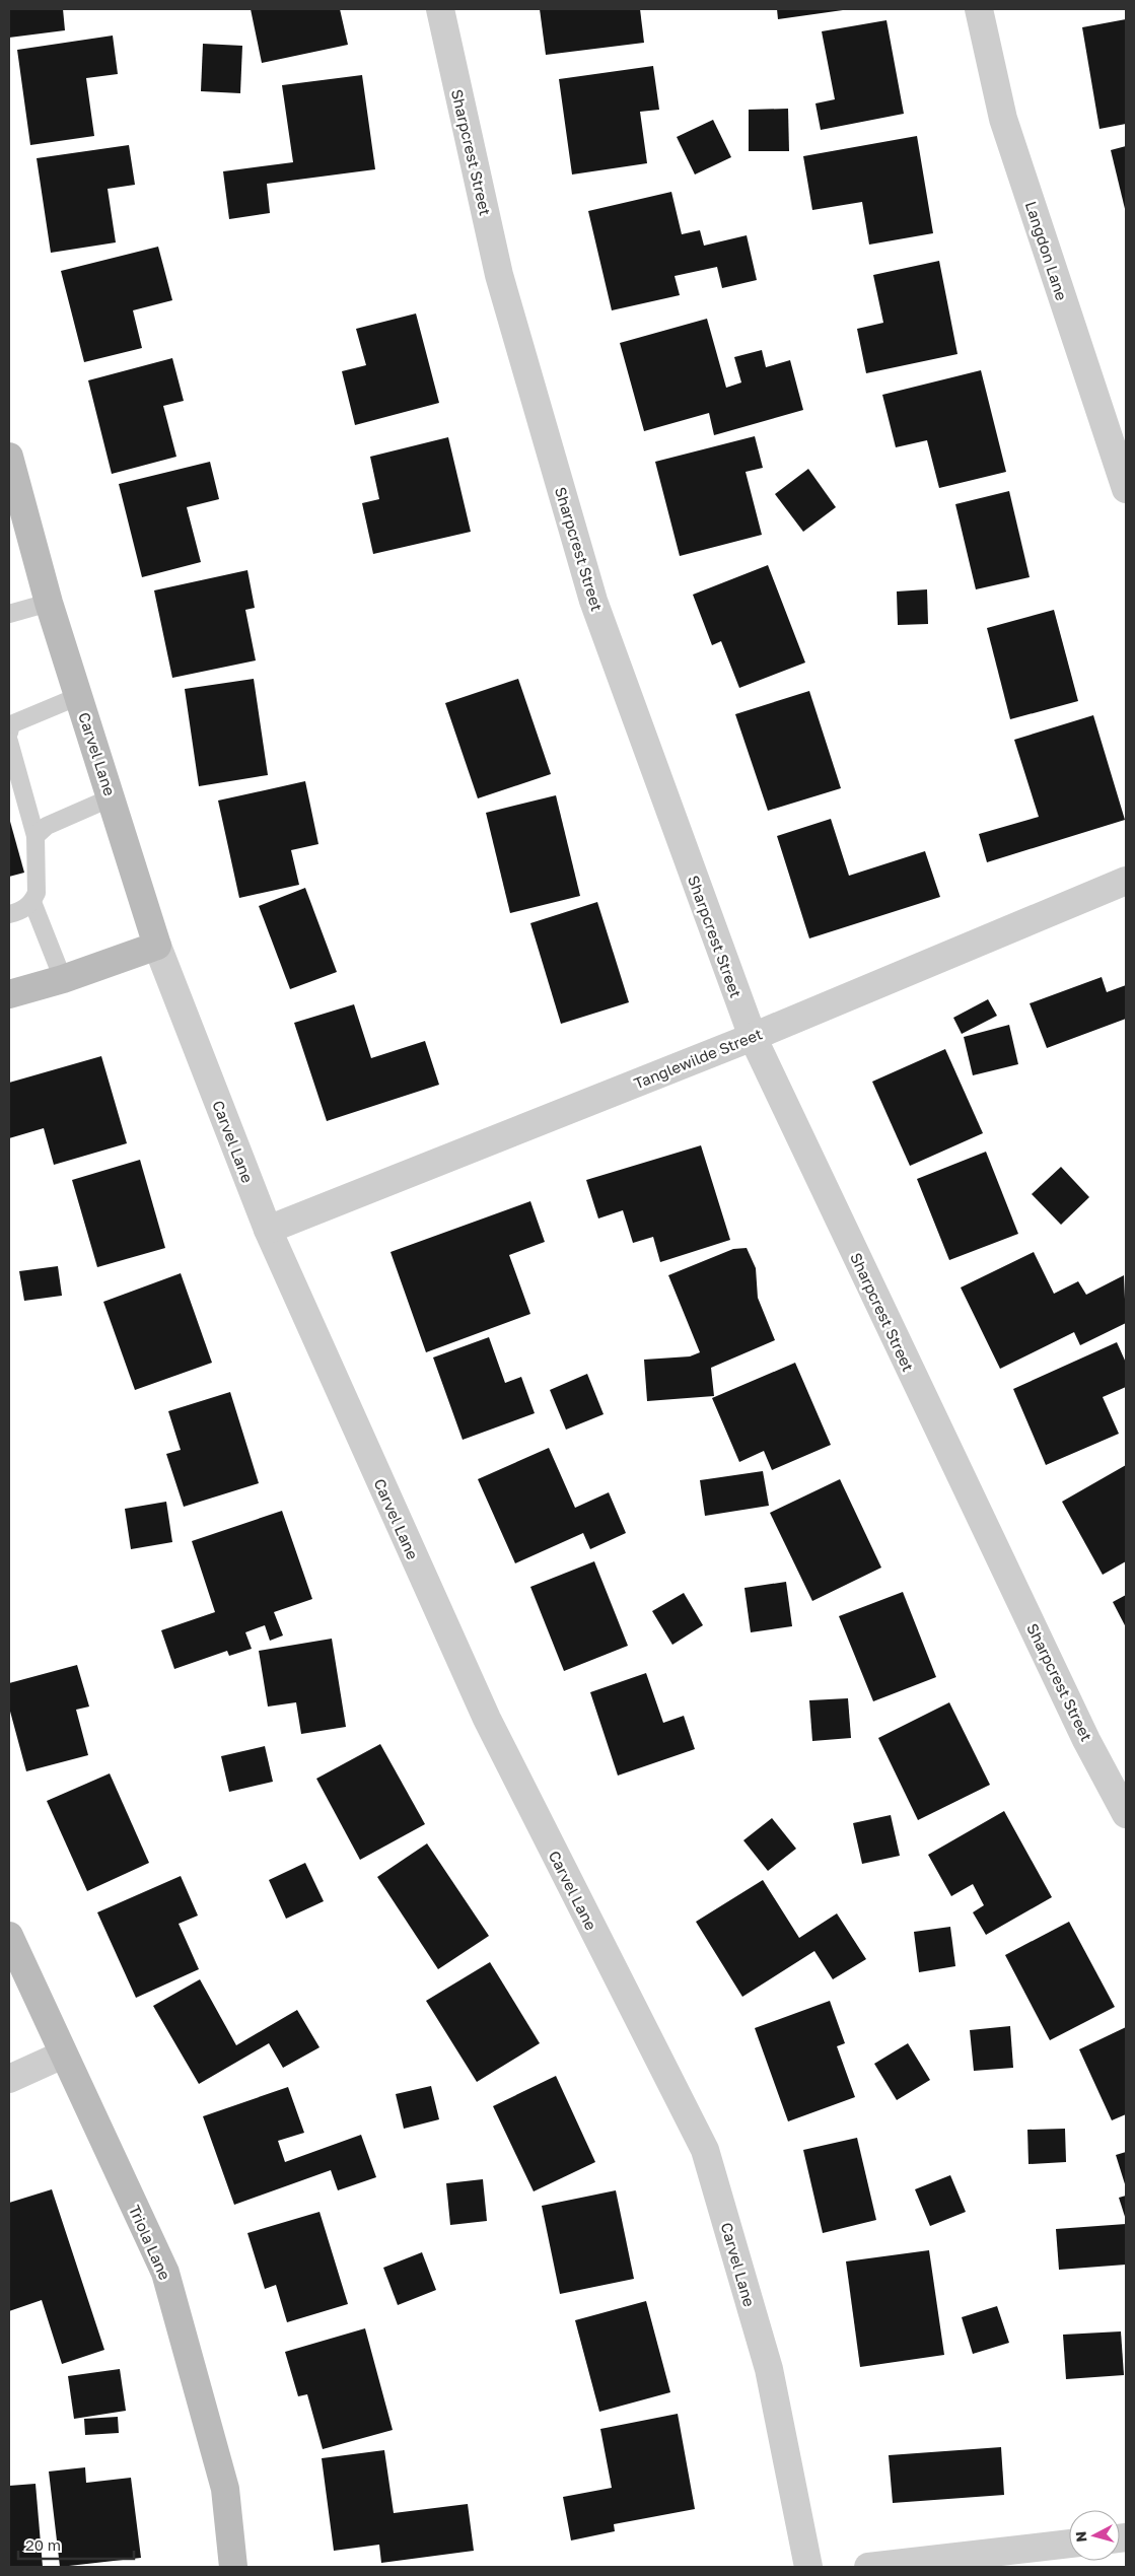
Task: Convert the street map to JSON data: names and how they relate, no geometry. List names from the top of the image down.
{
  "streets": {
    "street": [
      "Sharpcrest Street",
      "Langdon Lane",
      "Carvel Lane",
      "Tanglewilde Street",
      "Triola Lane"
    ]
  },
  "crossings": [
    ["Sharpcrest Street", "Tanglewilde Street"],
    ["Carvel Lane", "Tanglewilde Street"]
  ],
  "scale_bar": "20 m",
  "north": "left"
}
